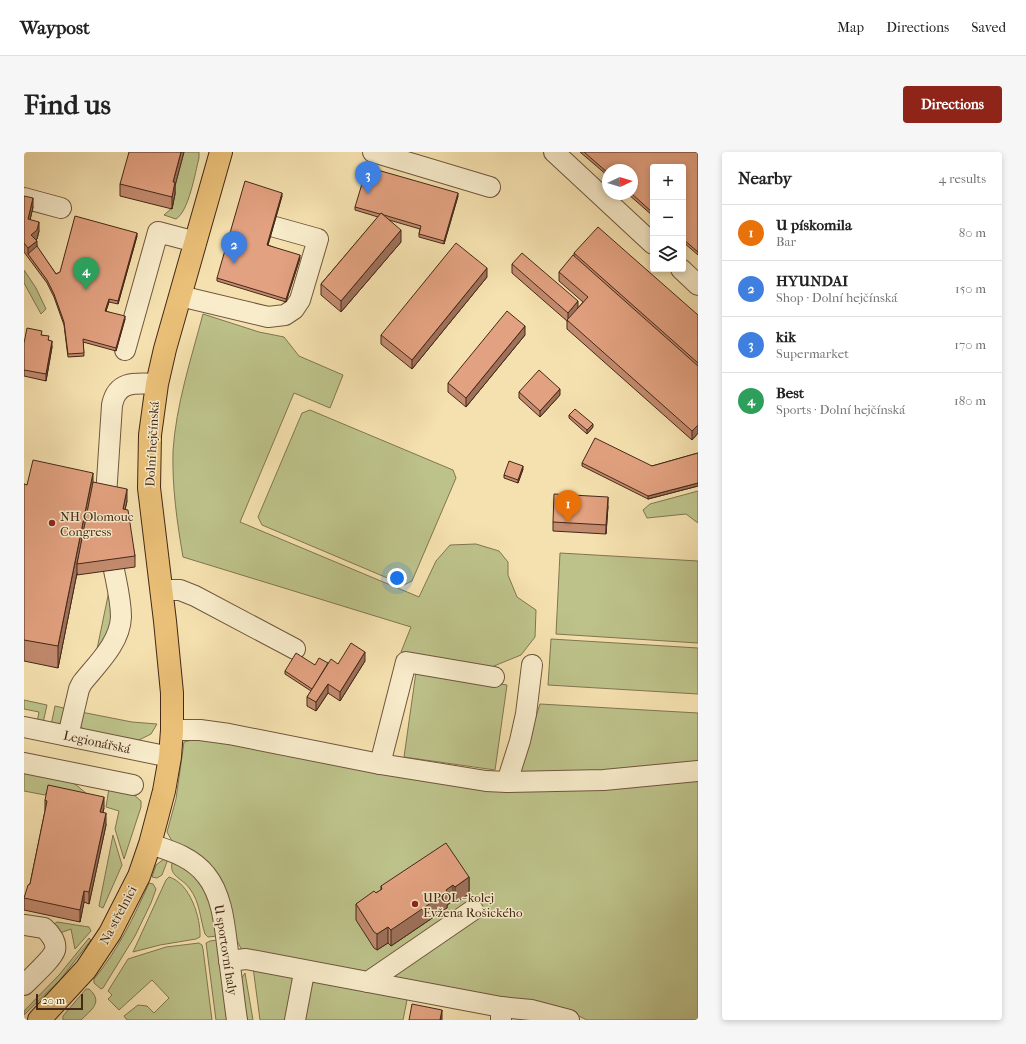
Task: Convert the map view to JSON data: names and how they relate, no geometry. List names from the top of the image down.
{
  "streets": {
    "main road": ["Dolní hejčínská", "Na střelnici"],
    "street": ["Legionářská", "U sportovní haly"]
  },
  "crossings": [
    ["Dolní hejčínská", "Legionářská"],
    ["Dolní hejčínská", "Na střelnici"],
    ["Na střelnici", "U sportovní haly"]
  ],
  "places": ["NH Olomouc Congress", "UPOL - kolej Evžena Rošického"],
  "scale_bar": "20 m",
  "north": "right",
  "page": {
    "header": "Waypost",
    "nav": ["Map", "Directions", "Saved"],
    "buttons": "Directions",
    "title": "Find us",
    "heading": ["Nearby", "4 results"],
    "pins": [
      "3",
      "2",
      "4",
      "1"
    ],
    "map_buttons": ["+", "−"],
    "list": [
      {
        "mark": "1",
        "name": "U pískomila",
        "note": "Bar",
        "value": "80 m"
      },
      {
        "mark": "2",
        "name": "HYUNDAI",
        "note": "Shop · Dolní hejčínská",
        "value": "150 m"
      },
      {
        "mark": "3",
        "name": "kik",
        "note": "Supermarket",
        "value": "170 m"
      },
      {
        "mark": "4",
        "name": "Best",
        "note": "Sports · Dolní hejčínská",
        "value": "180 m"
      }
    ],
    "scale": "20 m"
  }
}
